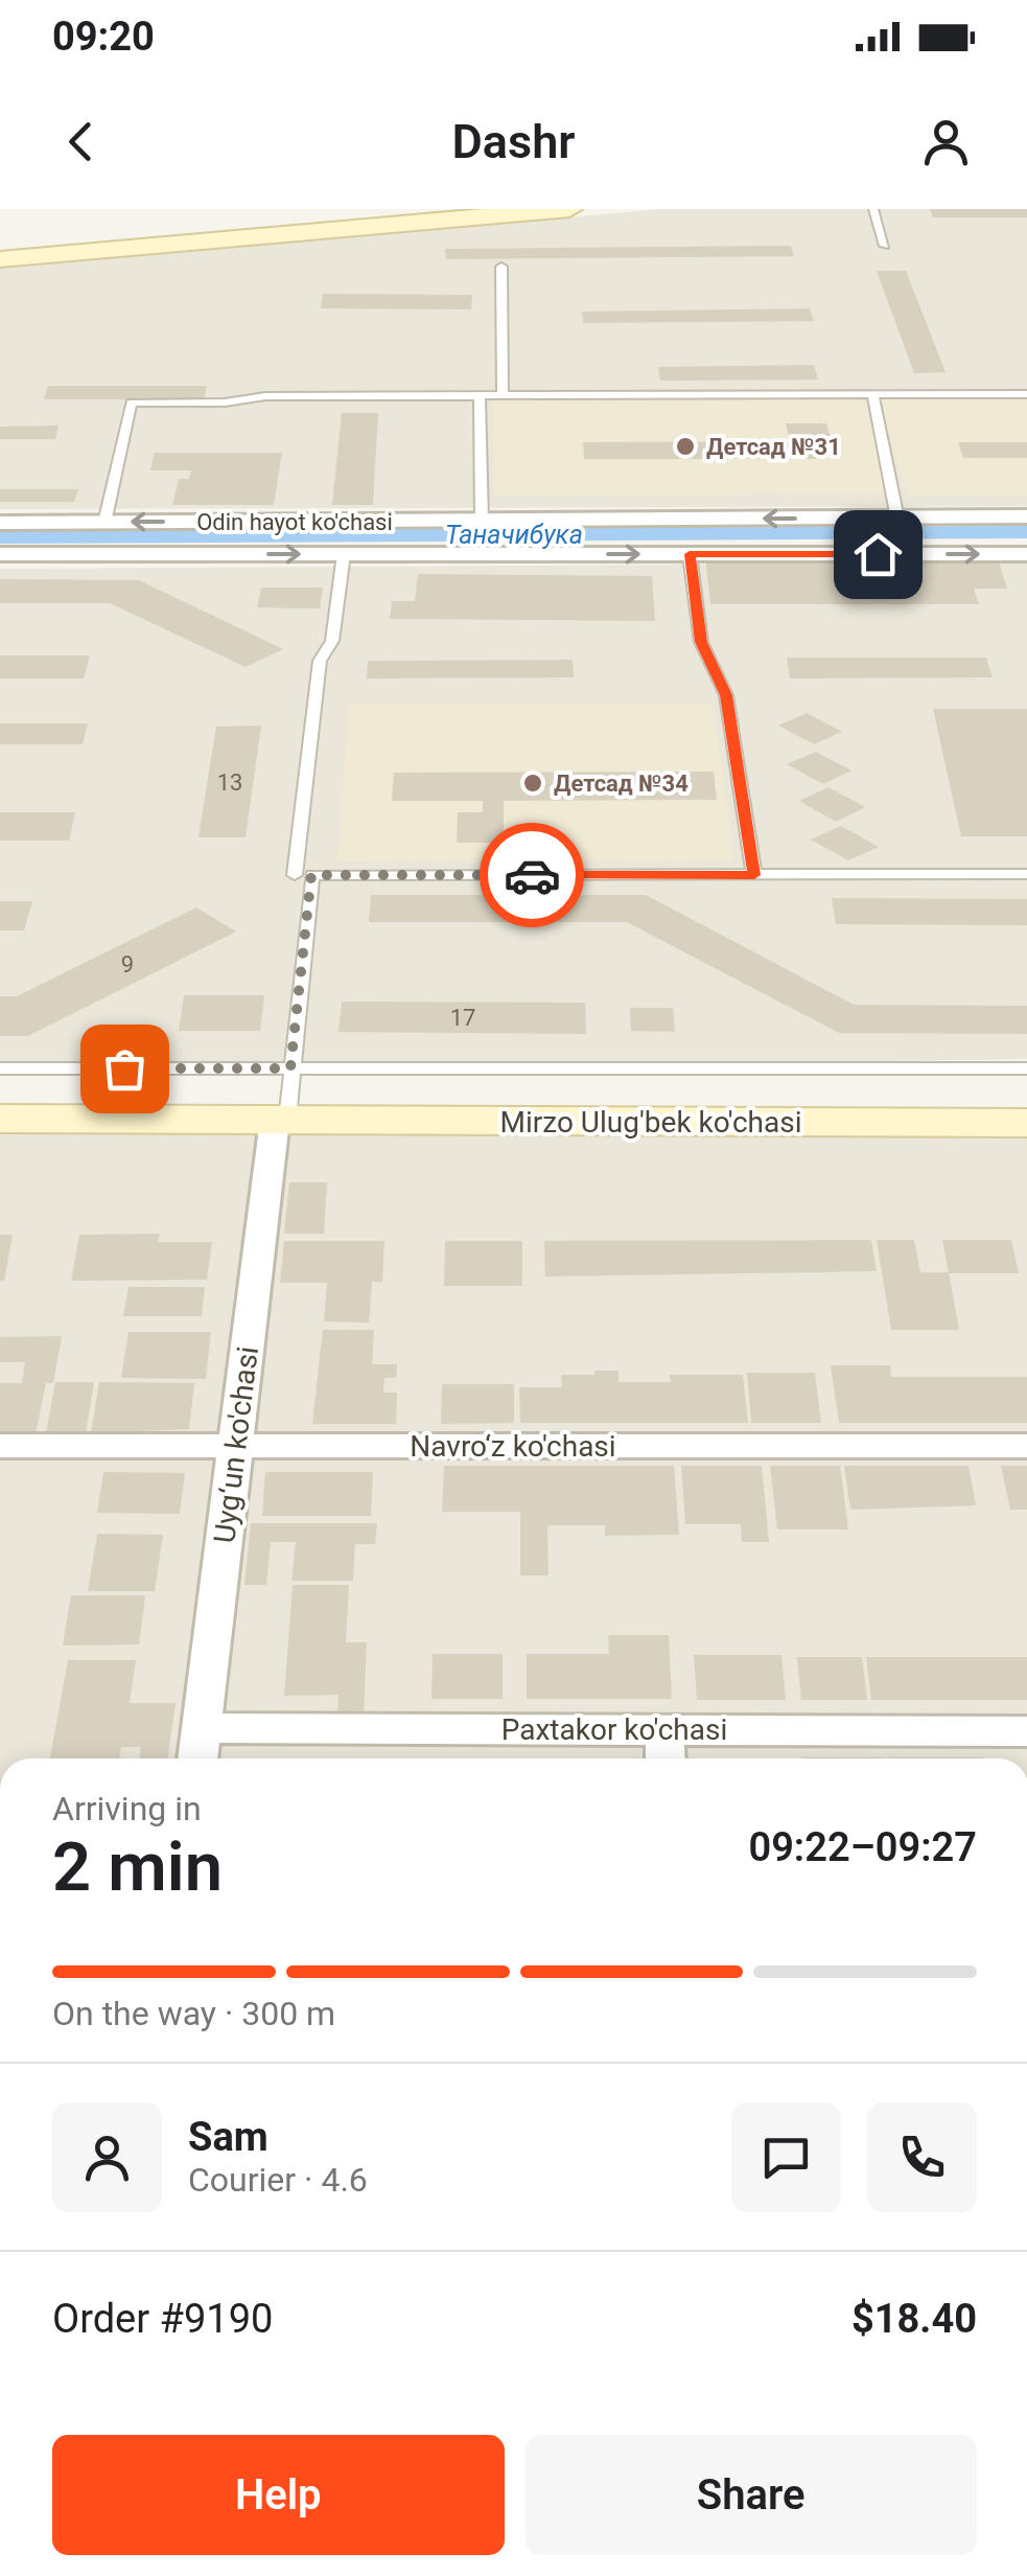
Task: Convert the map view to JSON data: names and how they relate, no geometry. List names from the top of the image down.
{
  "streets": {
    "street": [
      "Odin hayot ko'chasi",
      "Mirzo Ulug'bek ko'chasi",
      "Uyg‘un ko'chasi",
      "Navro‘z ko'chasi",
      "Paxtakor ko'chasi"
    ]
  },
  "crossings": [
    ["Mirzo Ulug'bek ko'chasi", "Uyg‘un ko'chasi"],
    ["Uyg‘un ko'chasi", "Navro‘z ko'chasi"],
    ["Uyg‘un ko'chasi", "Paxtakor ko'chasi"]
  ],
  "water": ["Таначибука"],
  "places": ["Детсад №31", "Детсад №34"],
  "house_numbers": ["13", "9", "17"],
  "page": {
    "status": "09:20",
    "header": "Dashr",
    "heading": ["2 min", "Arriving in", "09:22–09:27"],
    "panel": [
      "Sam",
      "Courier · 4.6",
      "Order #9190",
      "$18.40"
    ],
    "bar": "On the way · 300 m",
    "buttons": ["Help", "Share"]
  }
}
